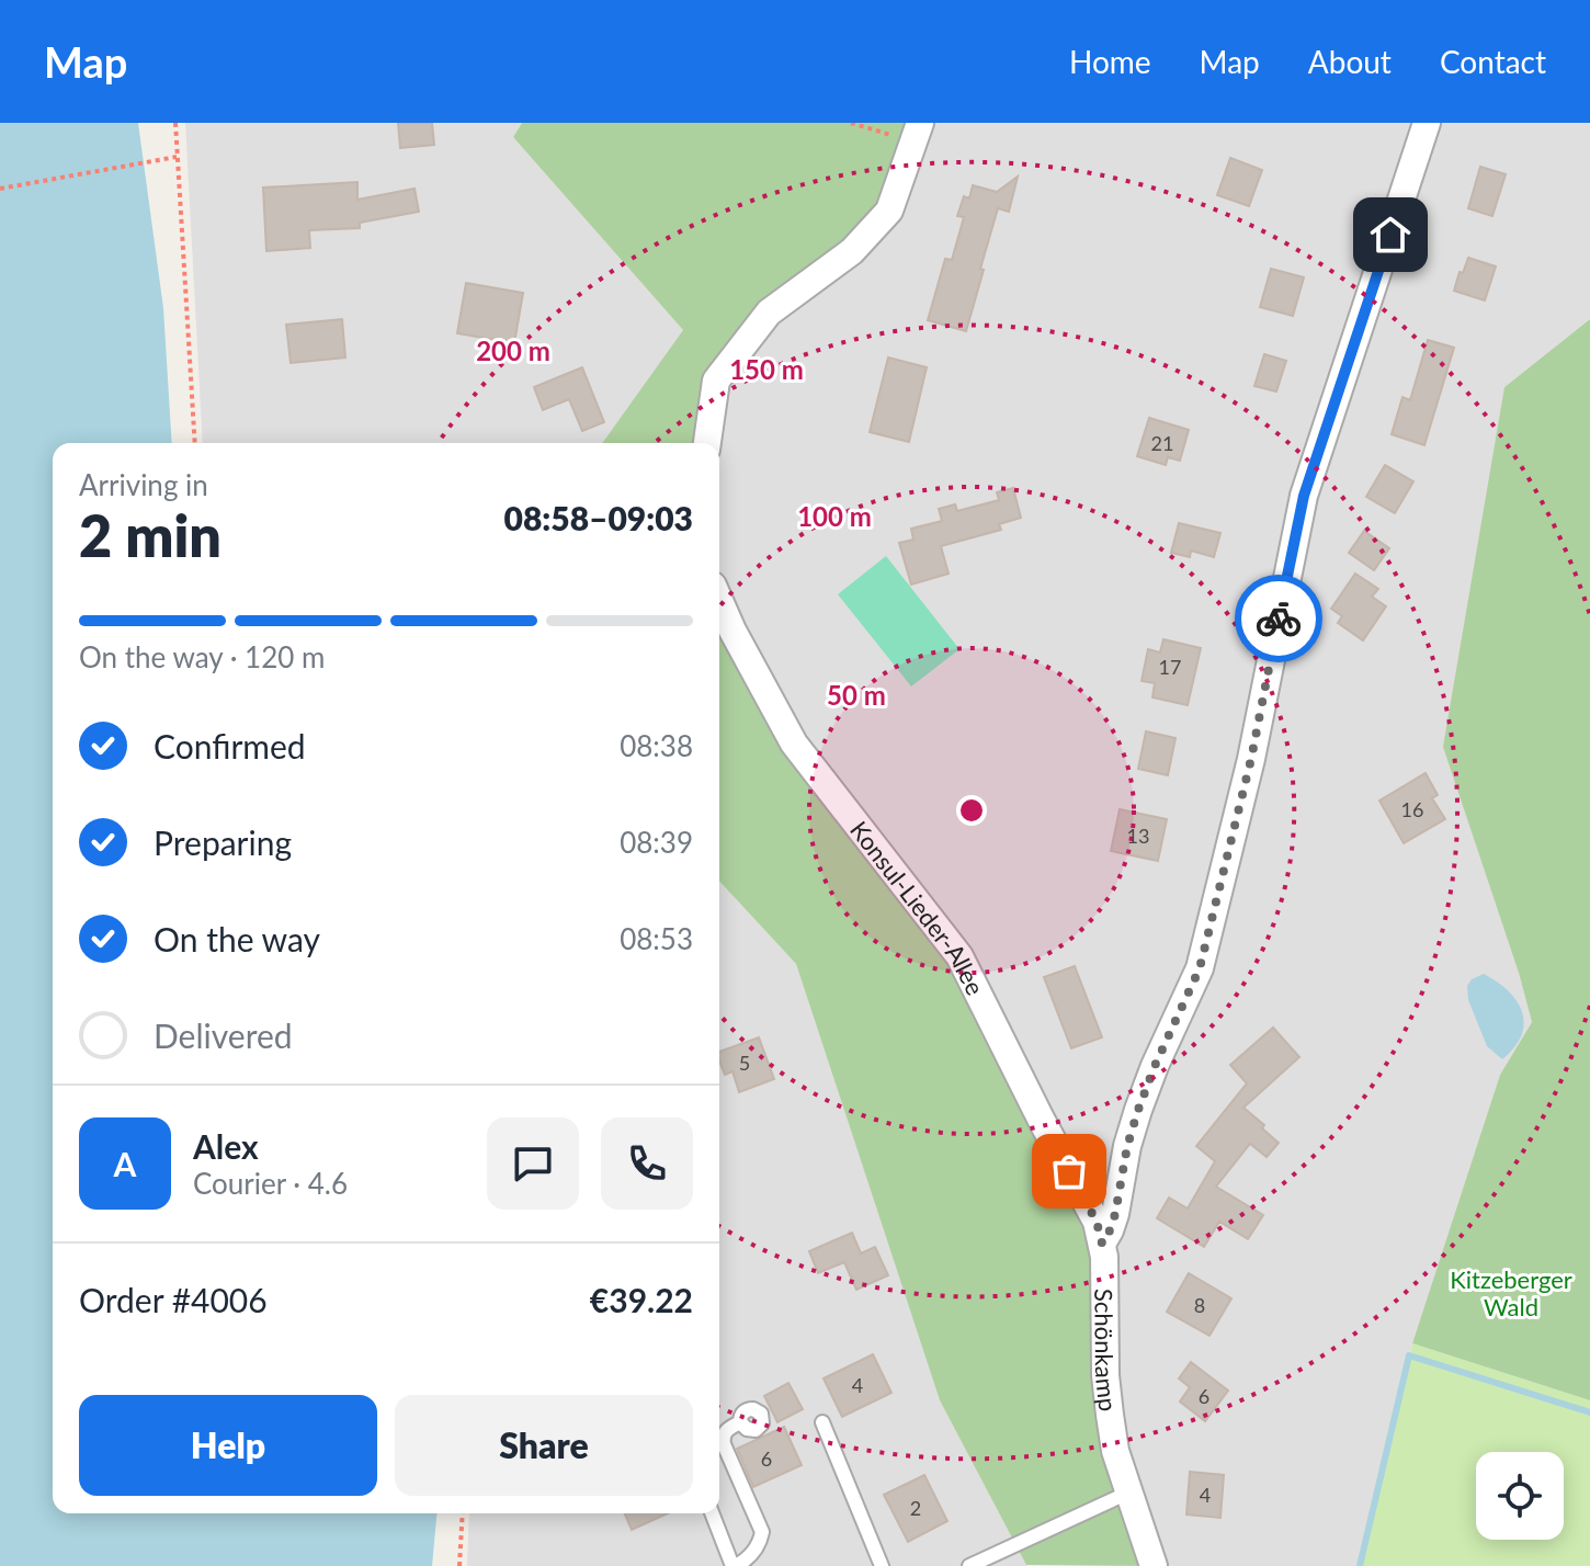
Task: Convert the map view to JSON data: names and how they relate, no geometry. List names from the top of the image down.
{
  "streets": {
    "street": ["Konsul-Lieder-Allee", "Schönkamp"]
  },
  "crossings": [
    ["Konsul-Lieder-Allee", "Schönkamp"]
  ],
  "parks": ["Kitzeberger Wald"],
  "house_numbers": [
    "21",
    "17",
    "16",
    "13",
    "5",
    "8",
    "4",
    "6",
    "6",
    "4",
    "2"
  ],
  "page": {
    "header": "Map",
    "nav": [
      "Home",
      "Map",
      "About",
      "Contact"
    ],
    "heading": ["2 min", "Arriving in", "08:58–09:03"],
    "panel": [
      "Alex",
      "Courier · 4.6",
      "Order #4006",
      "€39.22"
    ],
    "bar": "On the way · 120 m",
    "list": [
      ["Confirmed", "08:38"],
      ["Preparing", "08:39"],
      ["On the way", "08:53"],
      "Delivered"
    ],
    "round": "A",
    "buttons": ["Help", "Share"]
  },
  "rings": [
    "200 m",
    "150 m",
    "100 m",
    "50 m"
  ]
}
